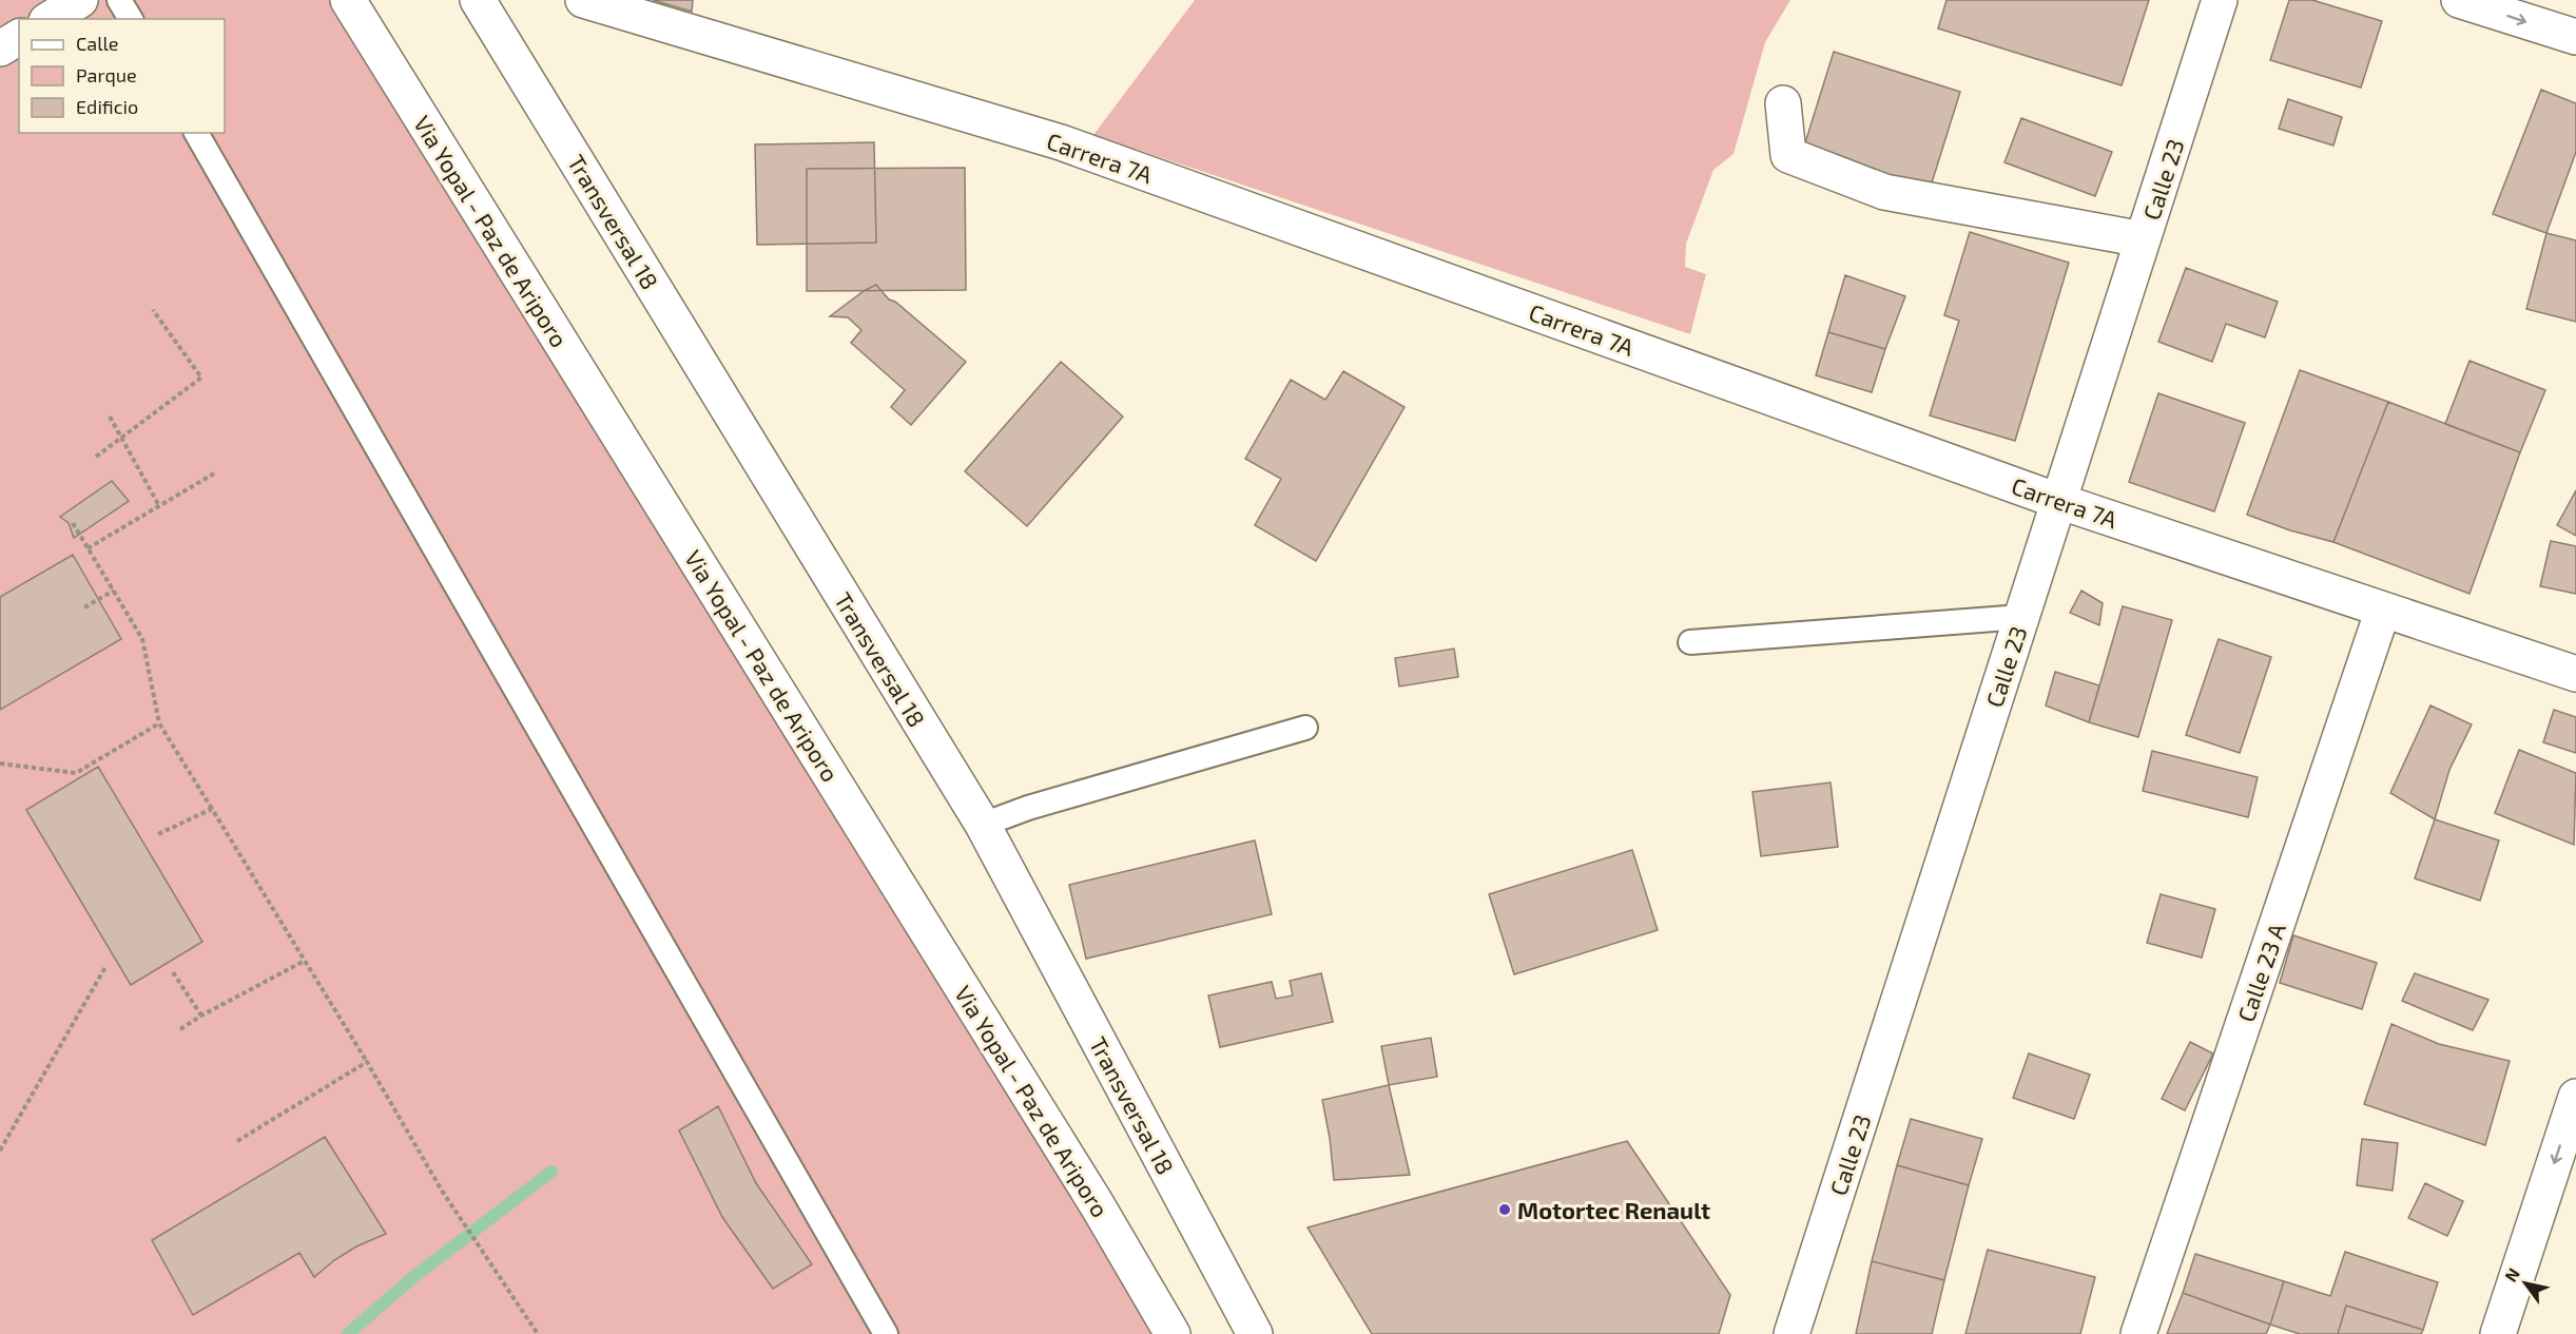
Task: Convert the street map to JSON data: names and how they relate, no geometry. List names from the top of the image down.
{
  "streets": {
    "street": [
      "Carrera 7A",
      "Calle 23",
      "Transversal 18",
      "Via Yopal - Paz de Ariporo",
      "Calle 23 A"
    ]
  },
  "crossings": [
    ["Carrera 7A", "Calle 23"],
    ["Carrera 7A", "Calle 23 A"]
  ],
  "places": ["Motortec Renault"],
  "legend": ["Calle", "Parque", "Edificio"],
  "north": "top left"
}
